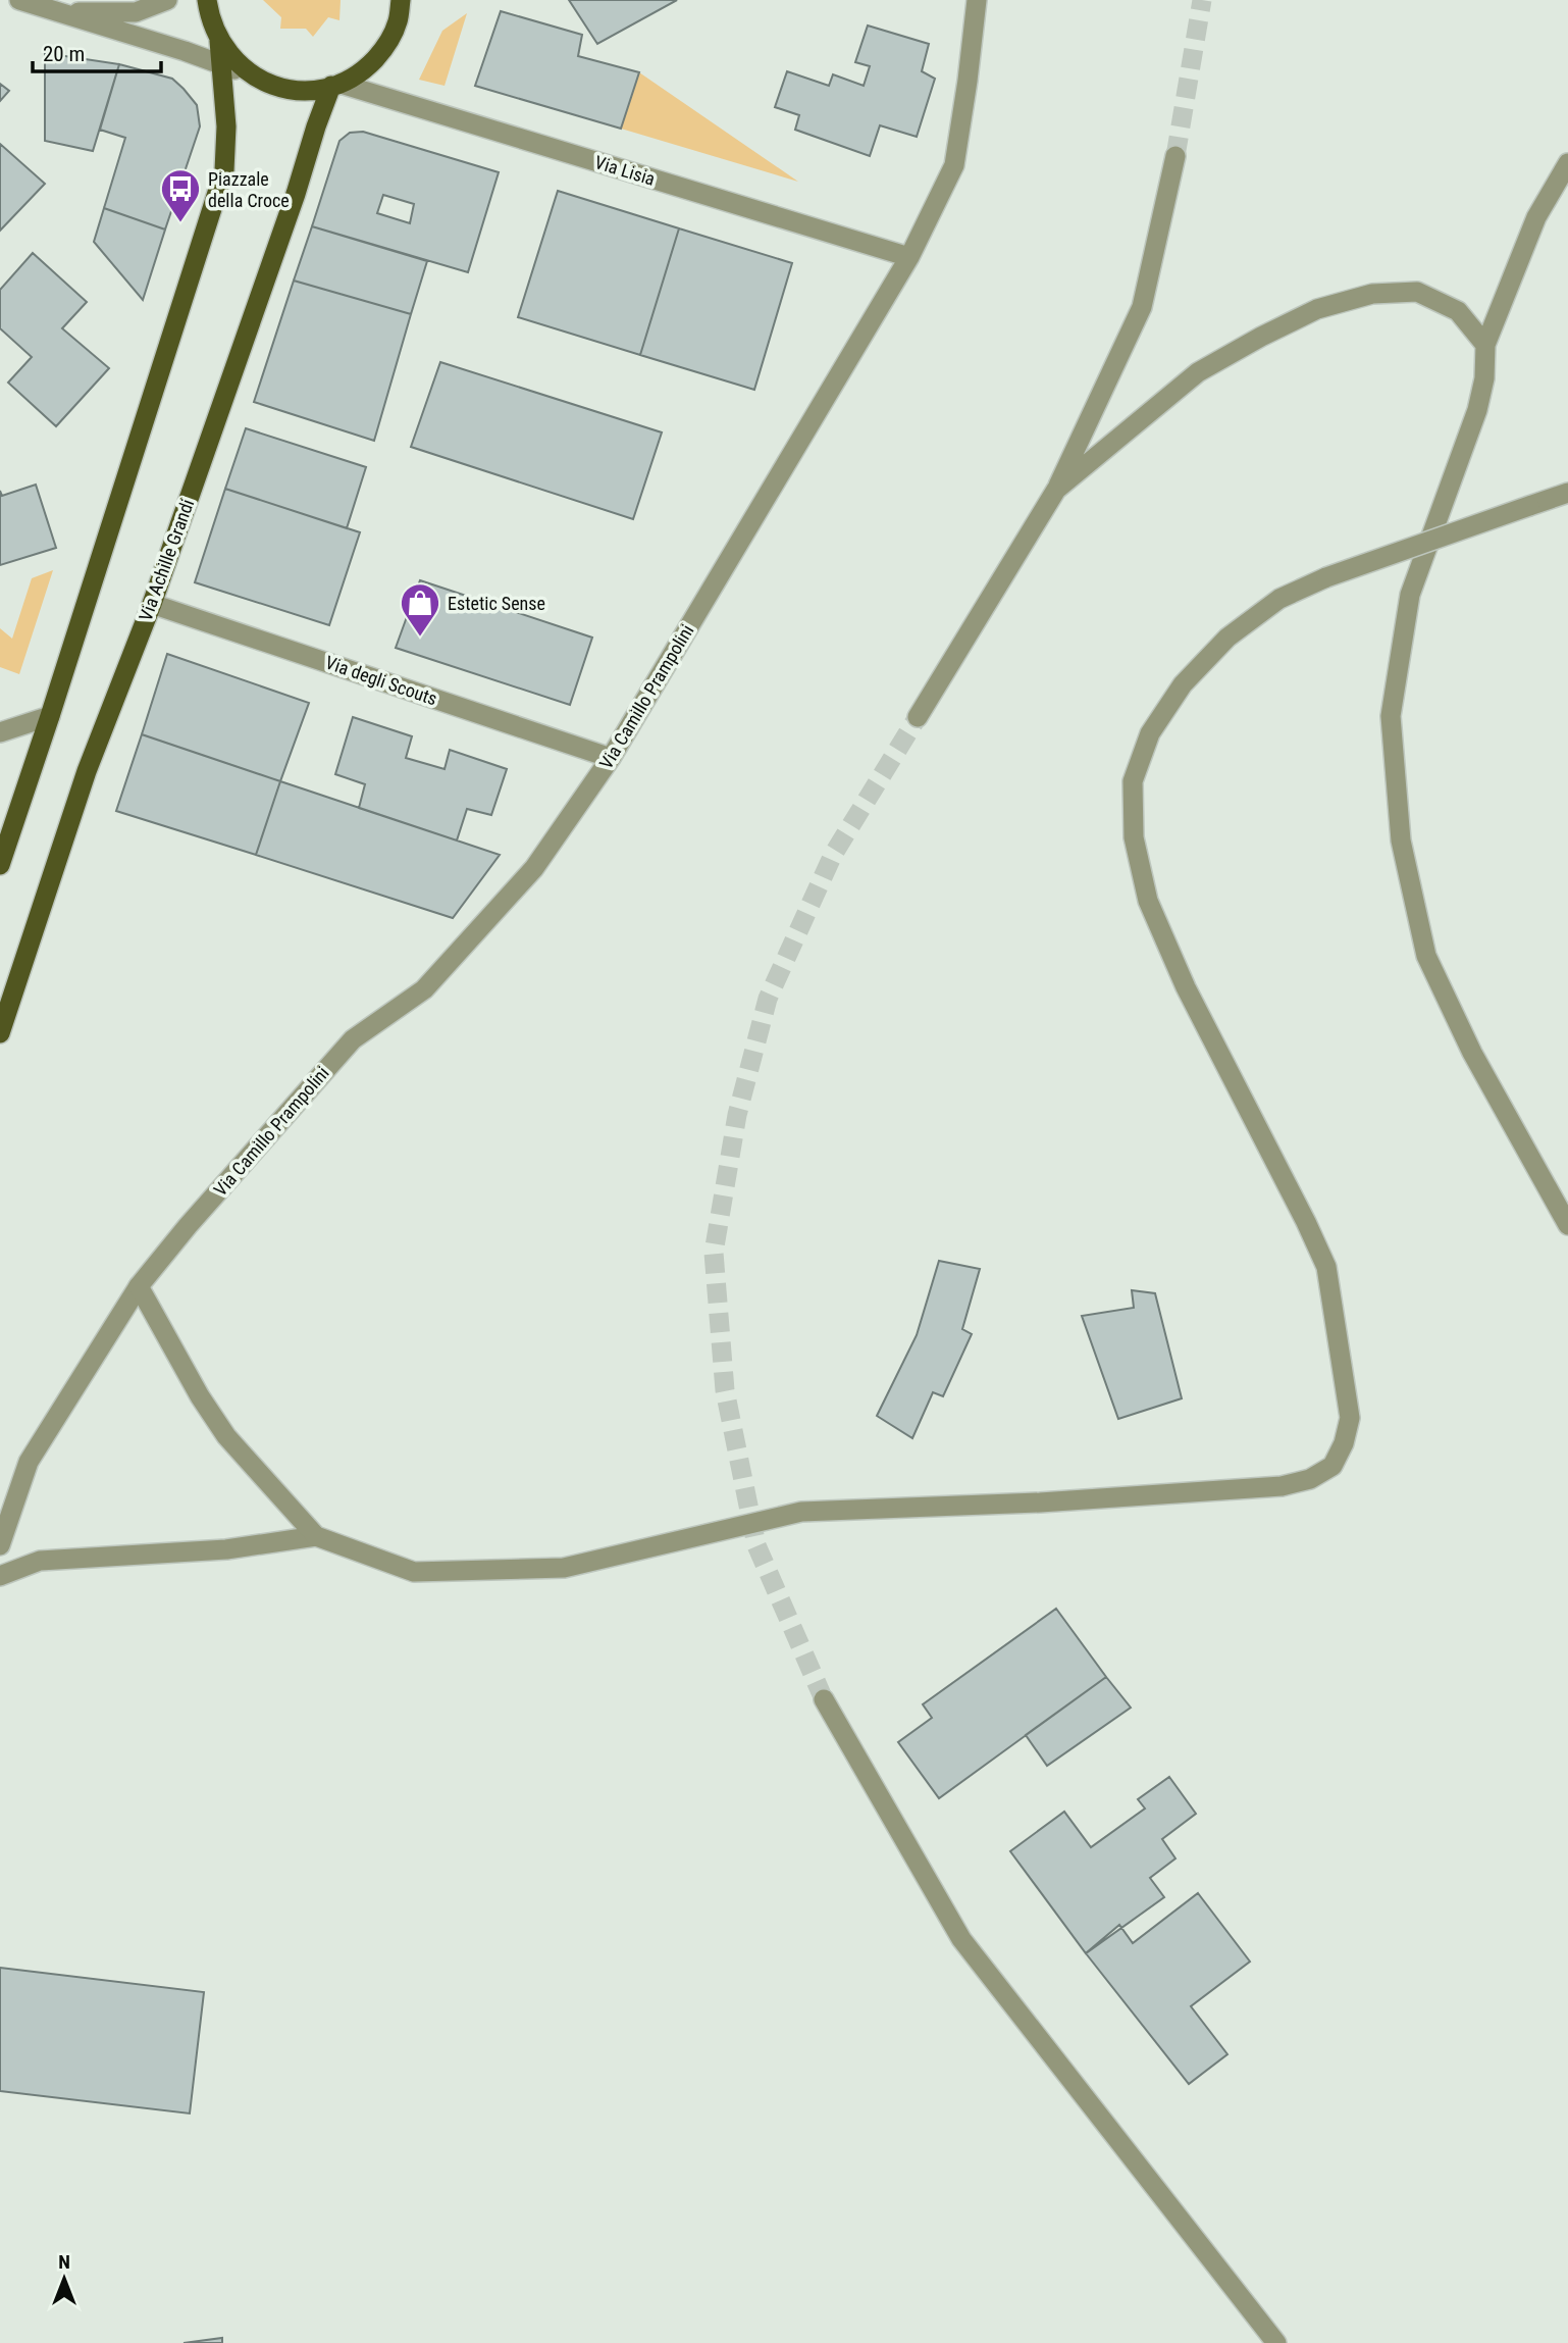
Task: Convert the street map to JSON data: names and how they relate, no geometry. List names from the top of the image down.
{
  "streets": {
    "main road": ["Via Achille Grandi"],
    "street": ["Via Lisia", "Via degli Scouts", "Via Camillo Prampolini"]
  },
  "crossings": [
    ["Via Lisia", "Via Achille Grandi"],
    ["Via Lisia", "Via Camillo Prampolini"],
    ["Via Achille Grandi", "Via degli Scouts"],
    ["Via degli Scouts", "Via Camillo Prampolini"]
  ],
  "places": {
    "bus stop": ["Piazzale della Croce"],
    "shop": ["Estetic Sense"]
  },
  "scale_bar": "20 m",
  "north": "top"
}
